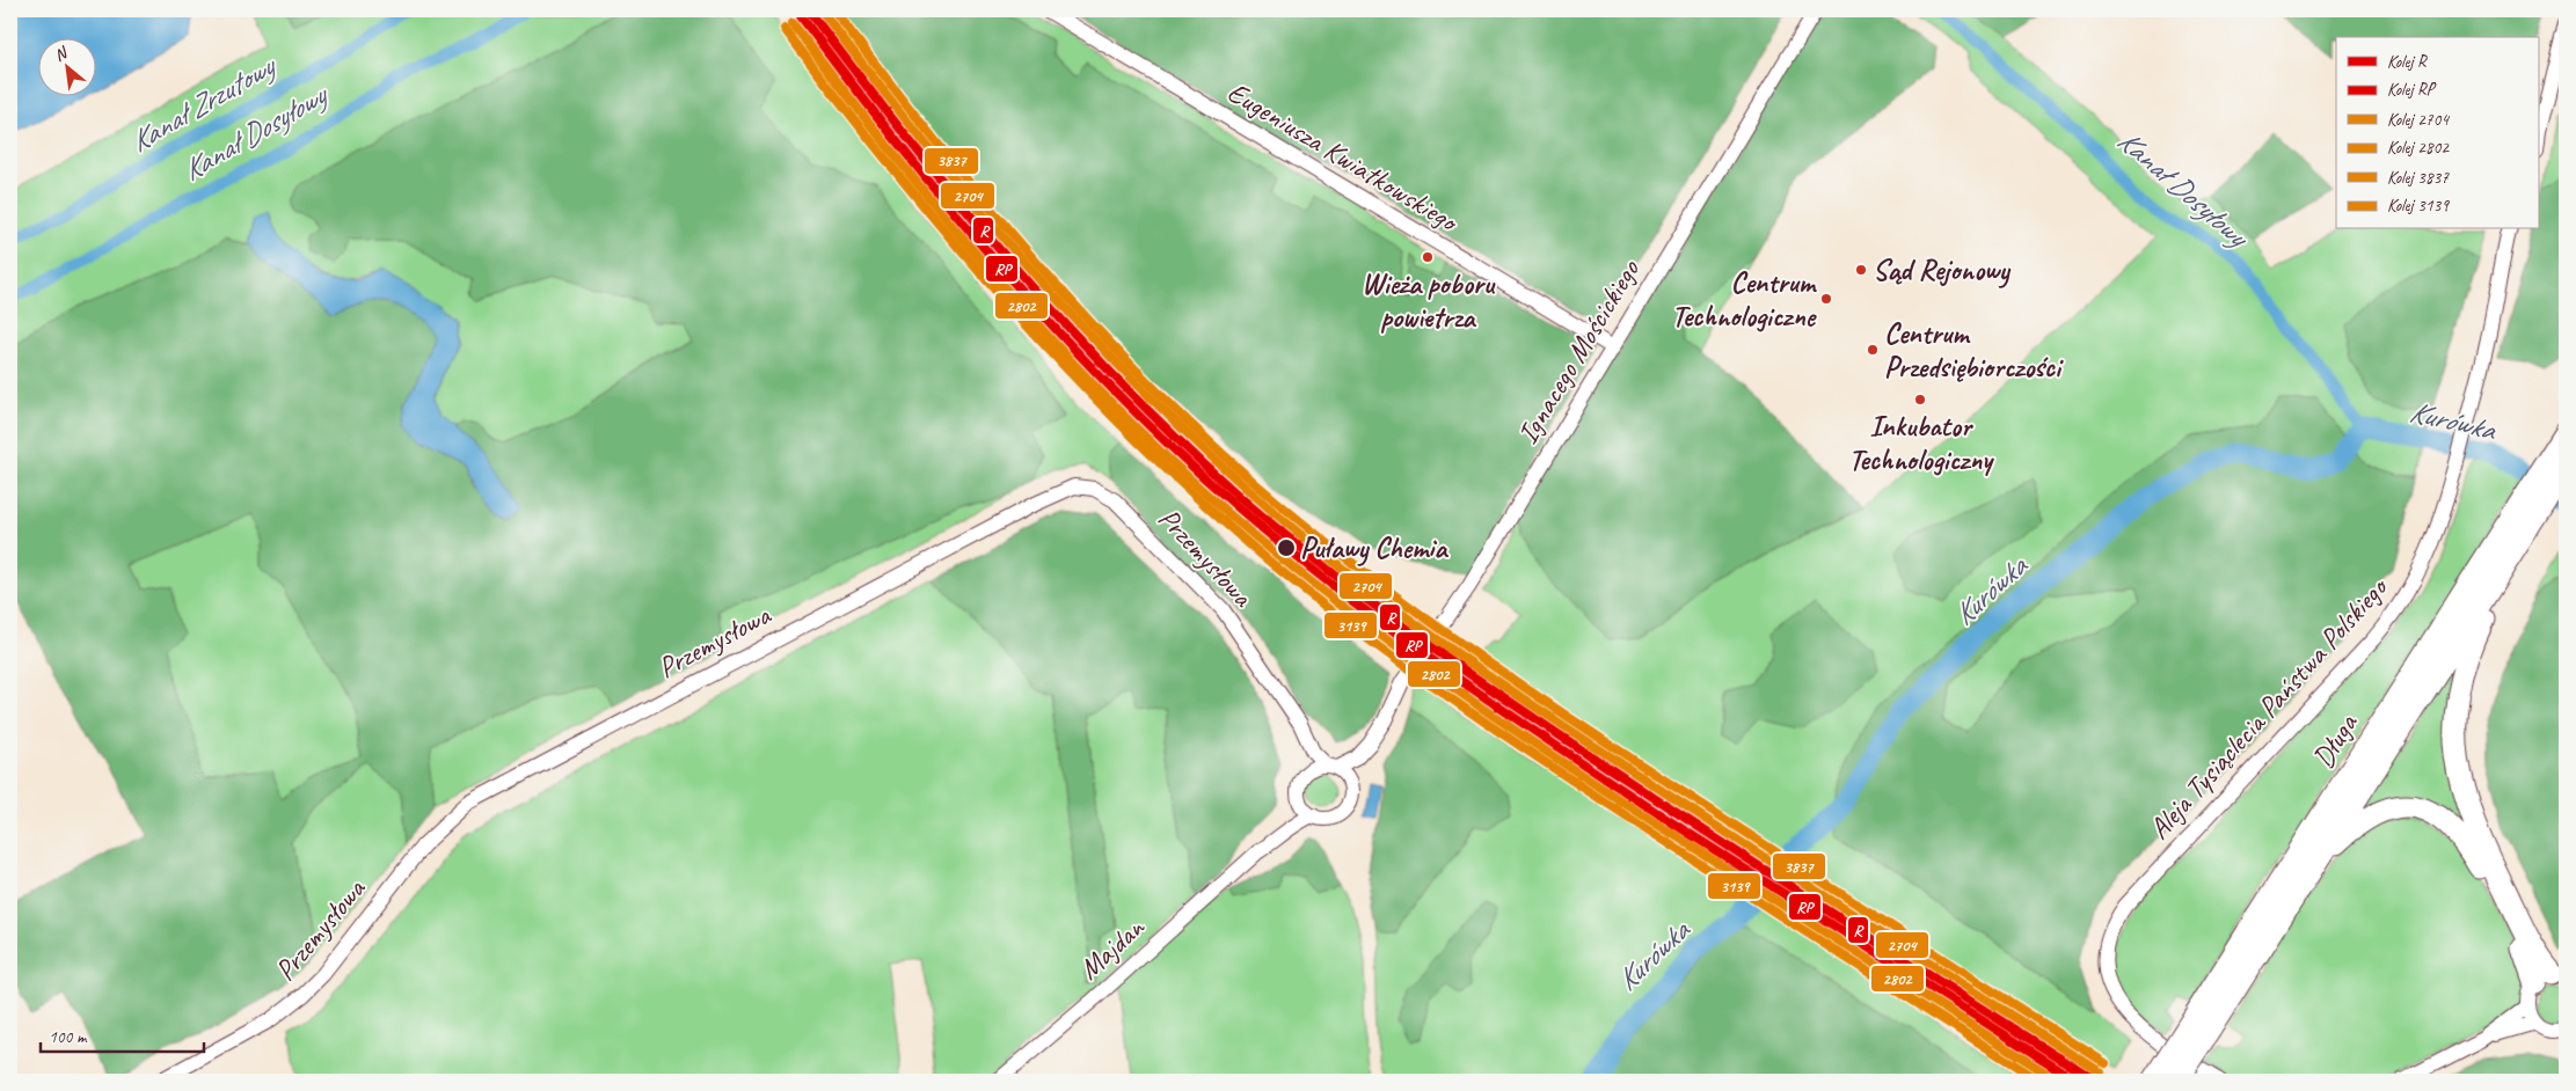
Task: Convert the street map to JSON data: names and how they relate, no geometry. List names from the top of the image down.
{
  "streets": {
    "highway": ["Długa"],
    "street": [
      "Eugeniusza Kwiatkowskiego",
      "Ignacego Mościckiego",
      "Przemysłowa",
      "Aleja Tysiąclecia Państwa Polskiego",
      "Majdan"
    ]
  },
  "crossings": [
    ["Eugeniusza Kwiatkowskiego", "Ignacego Mościckiego"],
    ["Ignacego Mościckiego", "Przemysłowa"],
    ["Ignacego Mościckiego", "Majdan"],
    ["Przemysłowa", "Majdan"]
  ],
  "water": ["Kanał Zrzutowy", "Kanał Dosyłowy", "Kurówka"],
  "places": [
    "Wieża poboru powietrza",
    "Sąd Rejonowy",
    "Centrum Technologiczne",
    "Centrum Przedsiębiorczości",
    "Inkubator Technologiczny",
    "Puławy Chemia"
  ],
  "lines": [
    "rail line R",
    "rail line 2704",
    "rail line 3837",
    "rail line RP",
    "rail line 2802",
    "rail line 3139"
  ],
  "legend": [
    "Kolej R",
    "Kolej RP",
    "Kolej 2704",
    "Kolej 2802",
    "Kolej 3837",
    "Kolej 3139"
  ],
  "scale_bar": "100 m",
  "north": "top left"
}
